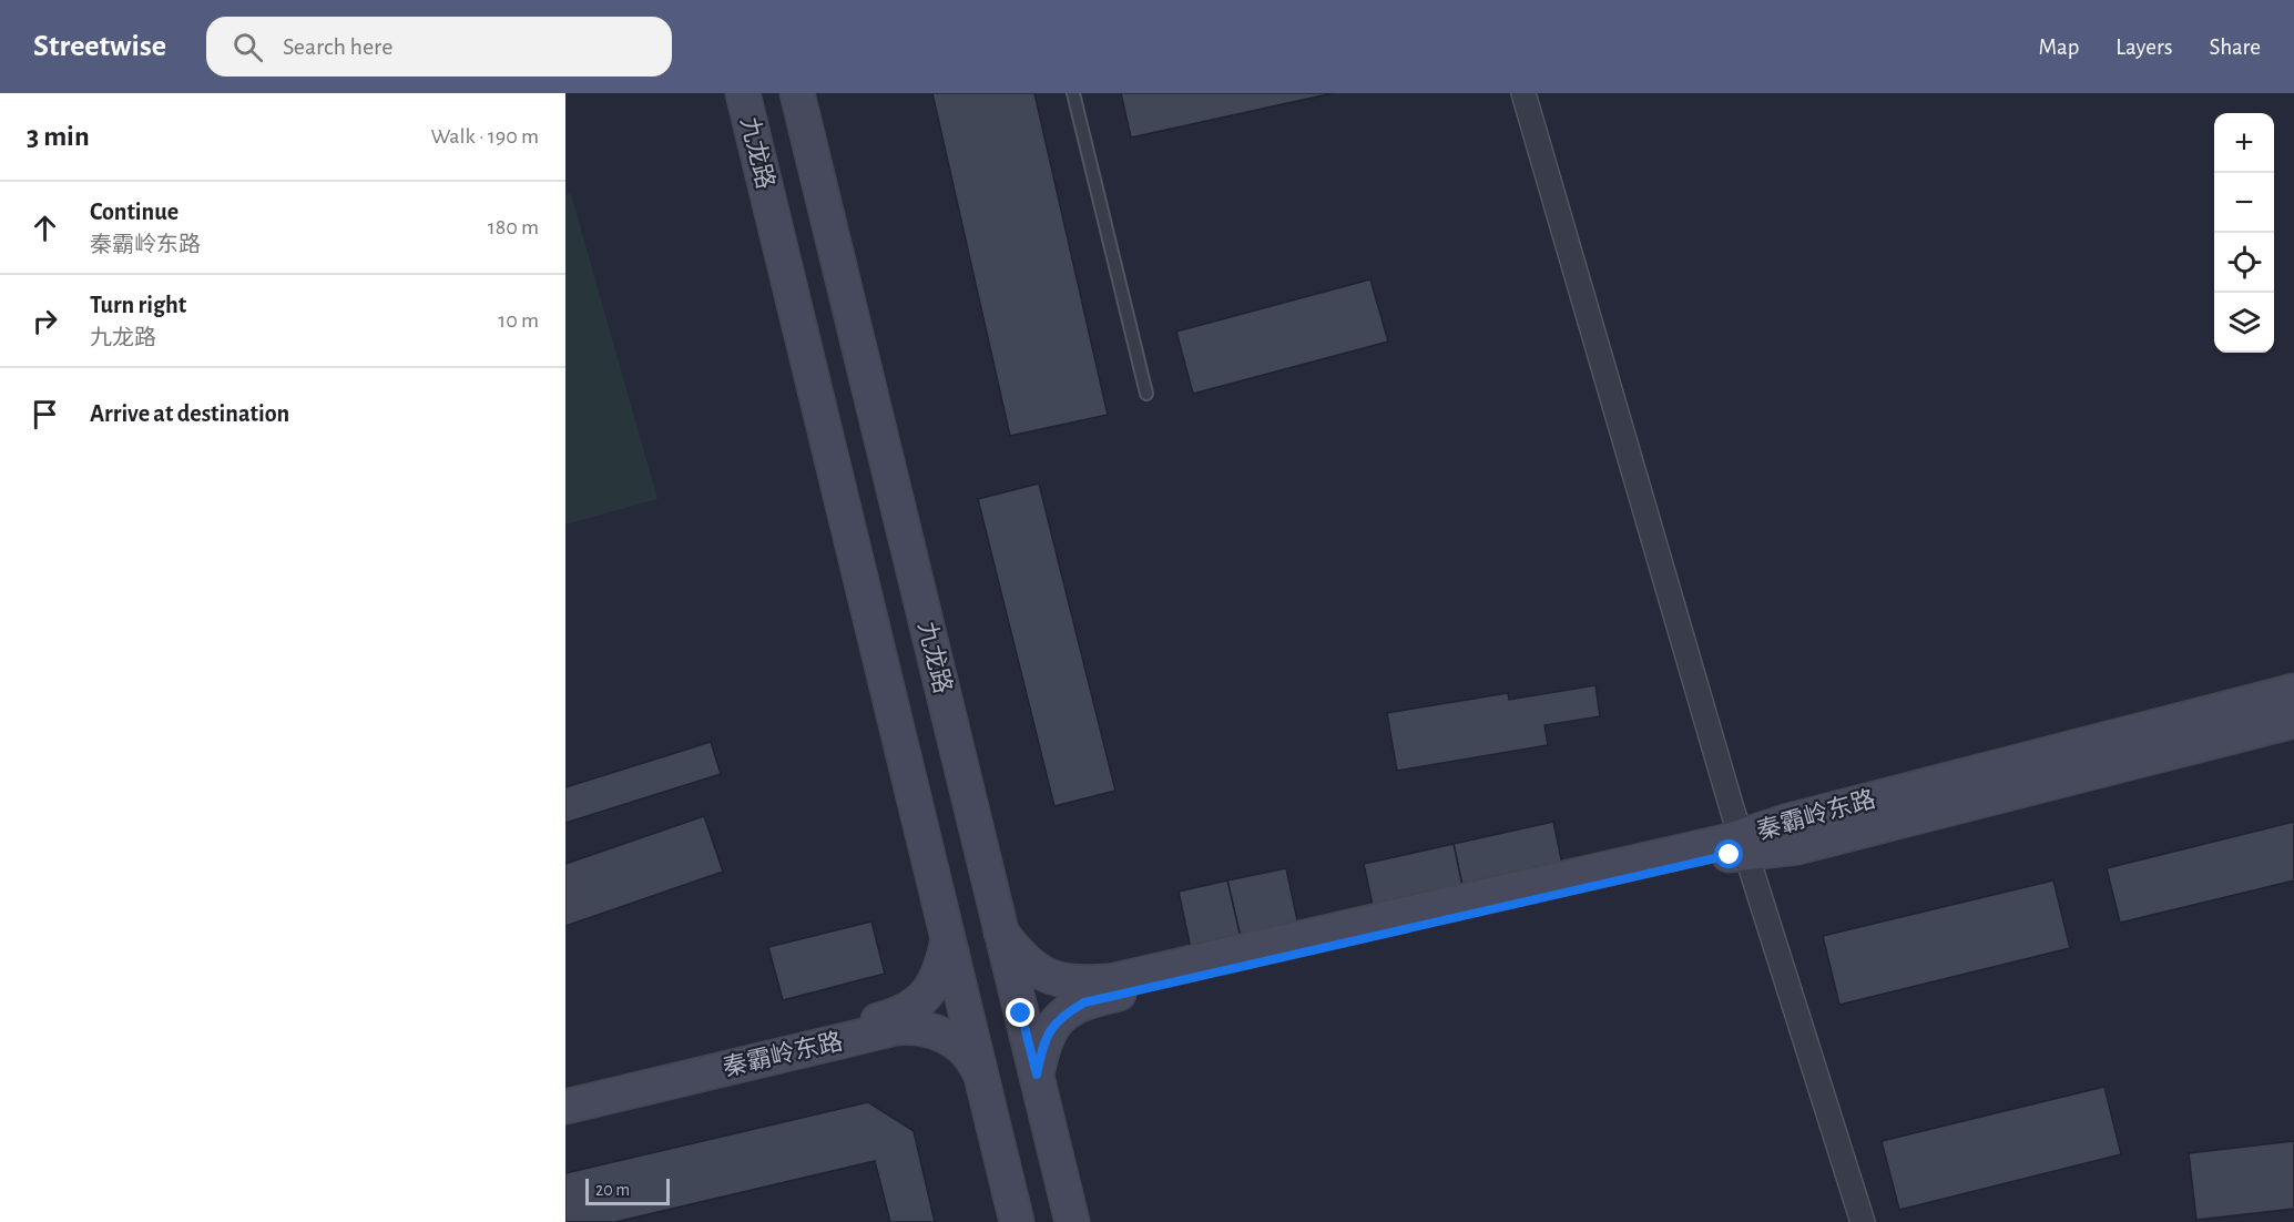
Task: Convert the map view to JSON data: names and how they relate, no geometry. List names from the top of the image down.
{
  "streets": {
    "street": ["九龙路", "秦霸岭东路"]
  },
  "crossings": [
    ["九龙路", "秦霸岭东路"]
  ],
  "scale_bar": "20 m",
  "page": {
    "header": "Streetwise",
    "search": "Search here",
    "nav": ["Map", "Layers", "Share"],
    "heading": ["3 min", "Walk · 190 m"],
    "map_buttons": ["+", "−"],
    "list": [
      ["Continue", "秦霸岭东路", "180 m"],
      ["Turn right", "九龙路", "10 m"],
      "Arrive at destination"
    ],
    "scale": "20 m"
  }
}
